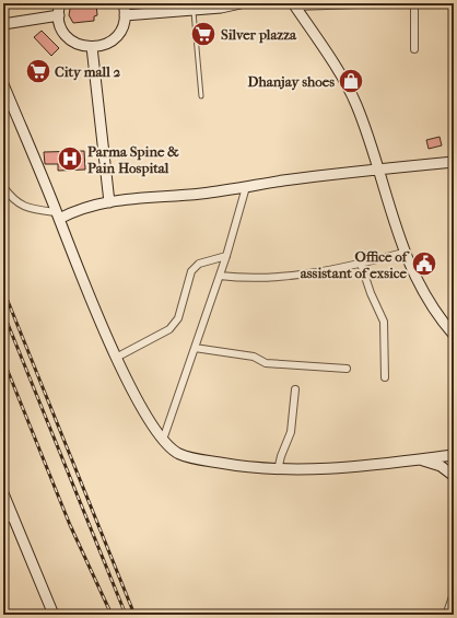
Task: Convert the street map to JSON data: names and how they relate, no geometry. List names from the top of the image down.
{
  "places": {
    "supermarket": ["Silver plazza", "City mall 2"],
    "shop": ["Dhanjay shoes"],
    "hospital": ["Parma Spine & Pain Hospital"],
    "public building": ["Office of assistant of exsice"]
  }
}
